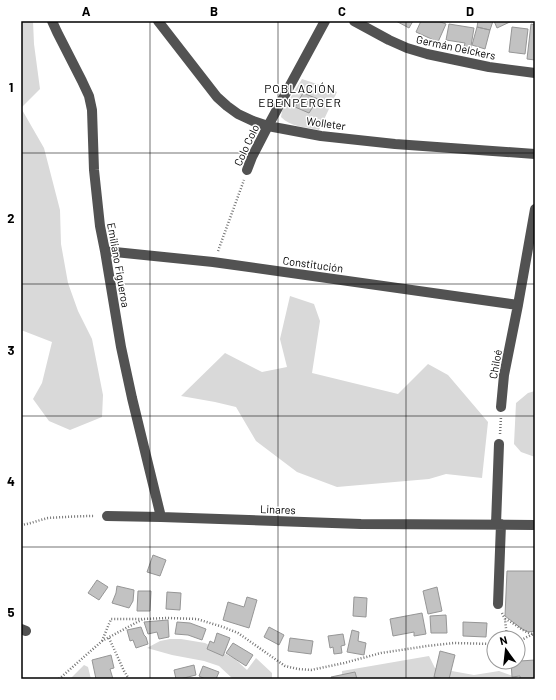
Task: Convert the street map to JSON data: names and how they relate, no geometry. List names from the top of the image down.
{
  "streets": {
    "street": [
      "Germán Oelckers",
      "Wolleter",
      "Colo Colo",
      "Constitución",
      "Emiliano Figueroa",
      "Chiloé",
      "Linares"
    ]
  },
  "crossings": [
    ["Wolleter", "Colo Colo"],
    ["Colo Colo", "Constitución"],
    ["Constitución", "Emiliano Figueroa"],
    ["Constitución", "Chiloé"],
    ["Emiliano Figueroa", "Linares"]
  ],
  "districts": ["POBLACIÓN EBENPERGER"],
  "north": "top",
  "grid": {
    "columns": [
      "A",
      "B",
      "C",
      "D"
    ],
    "rows": [
      "1",
      "2",
      "3",
      "4",
      "5"
    ]
  }
}
